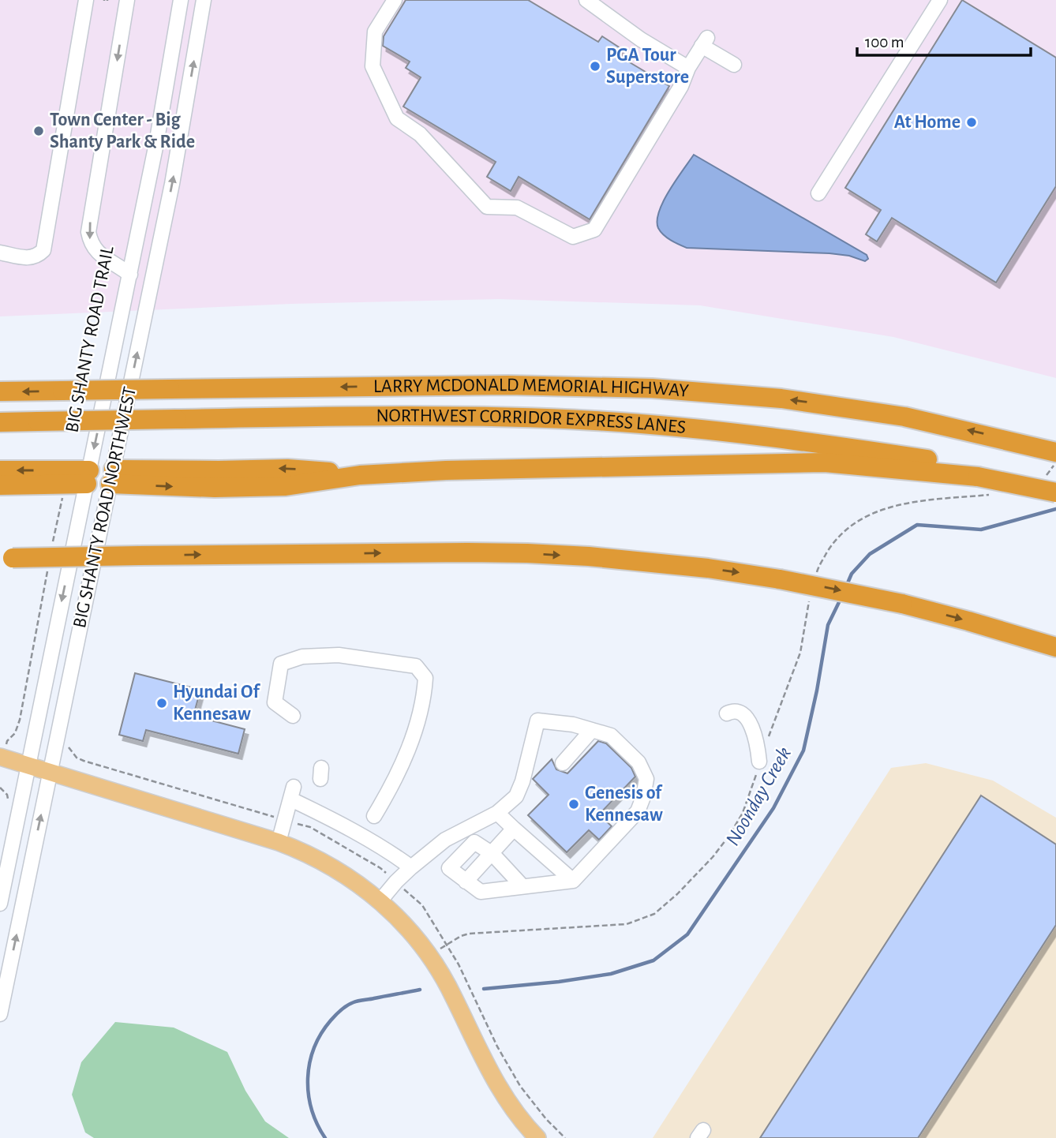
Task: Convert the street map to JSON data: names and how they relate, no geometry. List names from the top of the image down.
{
  "streets": {
    "highway": ["LARRY MCDONALD MEMORIAL HIGHWAY", "NORTHWEST CORRIDOR EXPRESS LANES"],
    "street": ["BIG SHANTY ROAD NORTHWEST"]
  },
  "water": ["Noonday Creek"],
  "places": [
    "PGA Tour Superstore",
    "At Home",
    "Town Center - Big Shanty Park & Ride",
    "Hyundai Of Kennesaw",
    "Genesis of Kennesaw"
  ],
  "scale_bar": "100 m"
}
